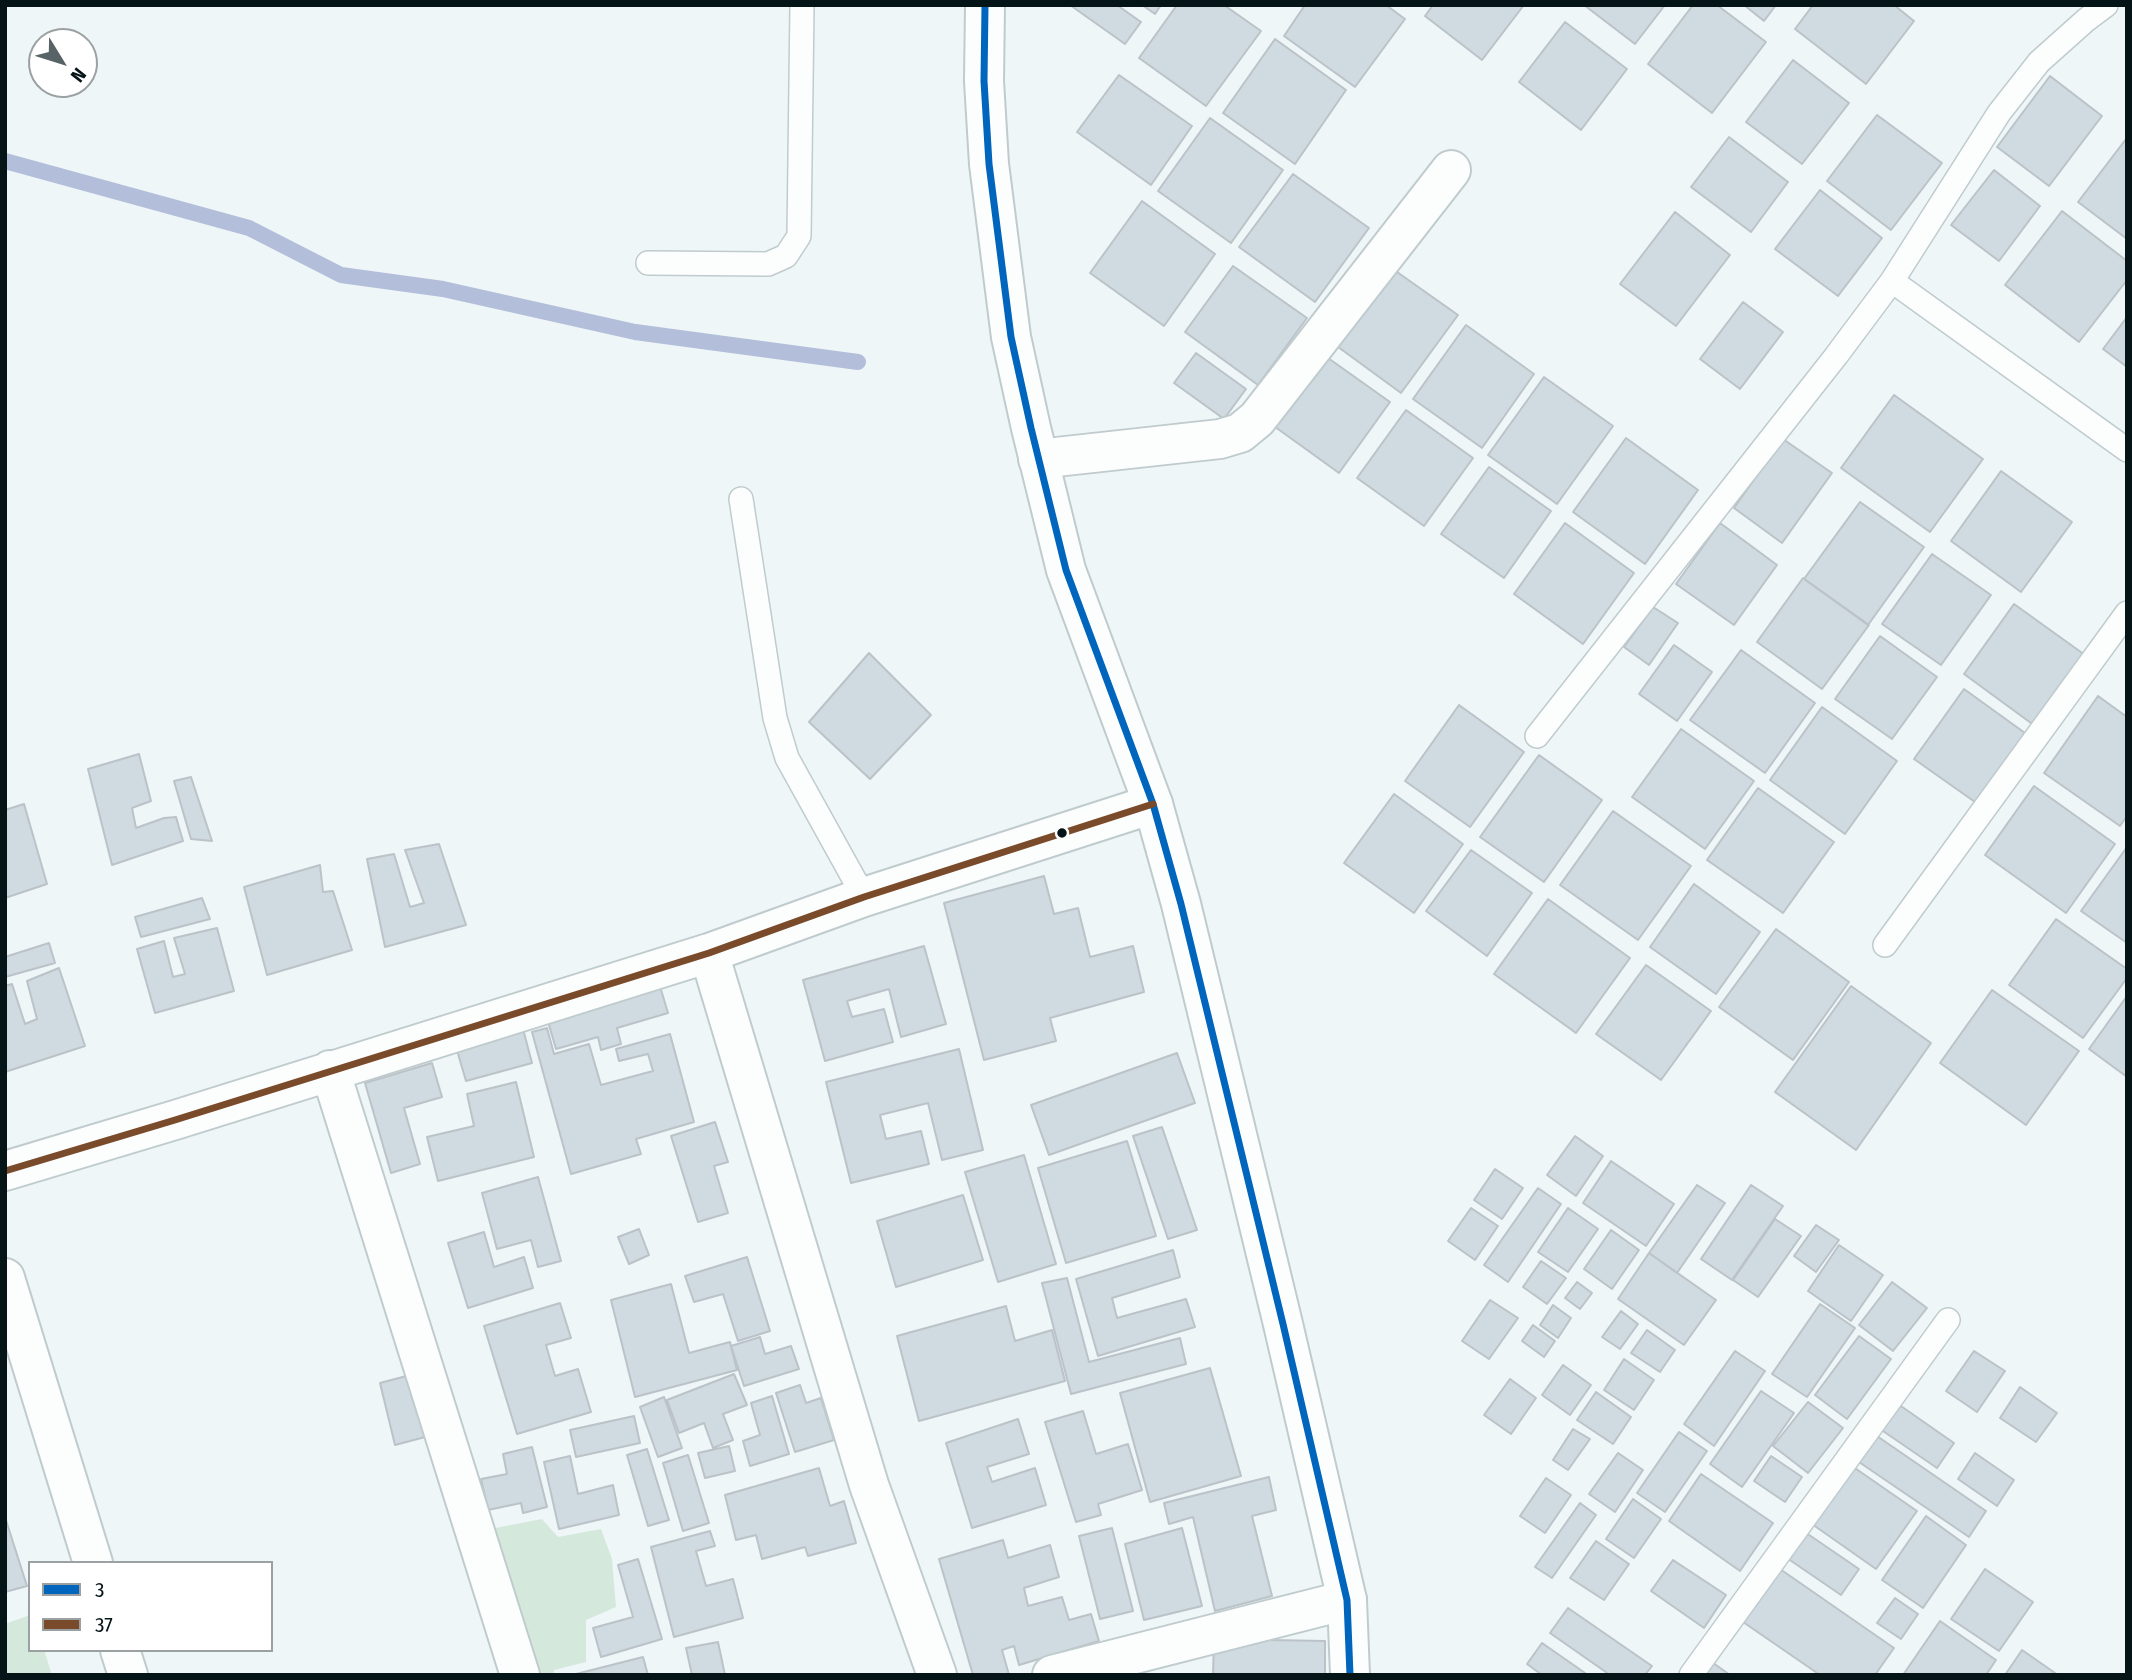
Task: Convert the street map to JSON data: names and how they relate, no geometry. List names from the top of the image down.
{
  "lines": ["transit line 3", "transit line 37"],
  "legend": ["3", "37"],
  "north": "bottom right"
}
